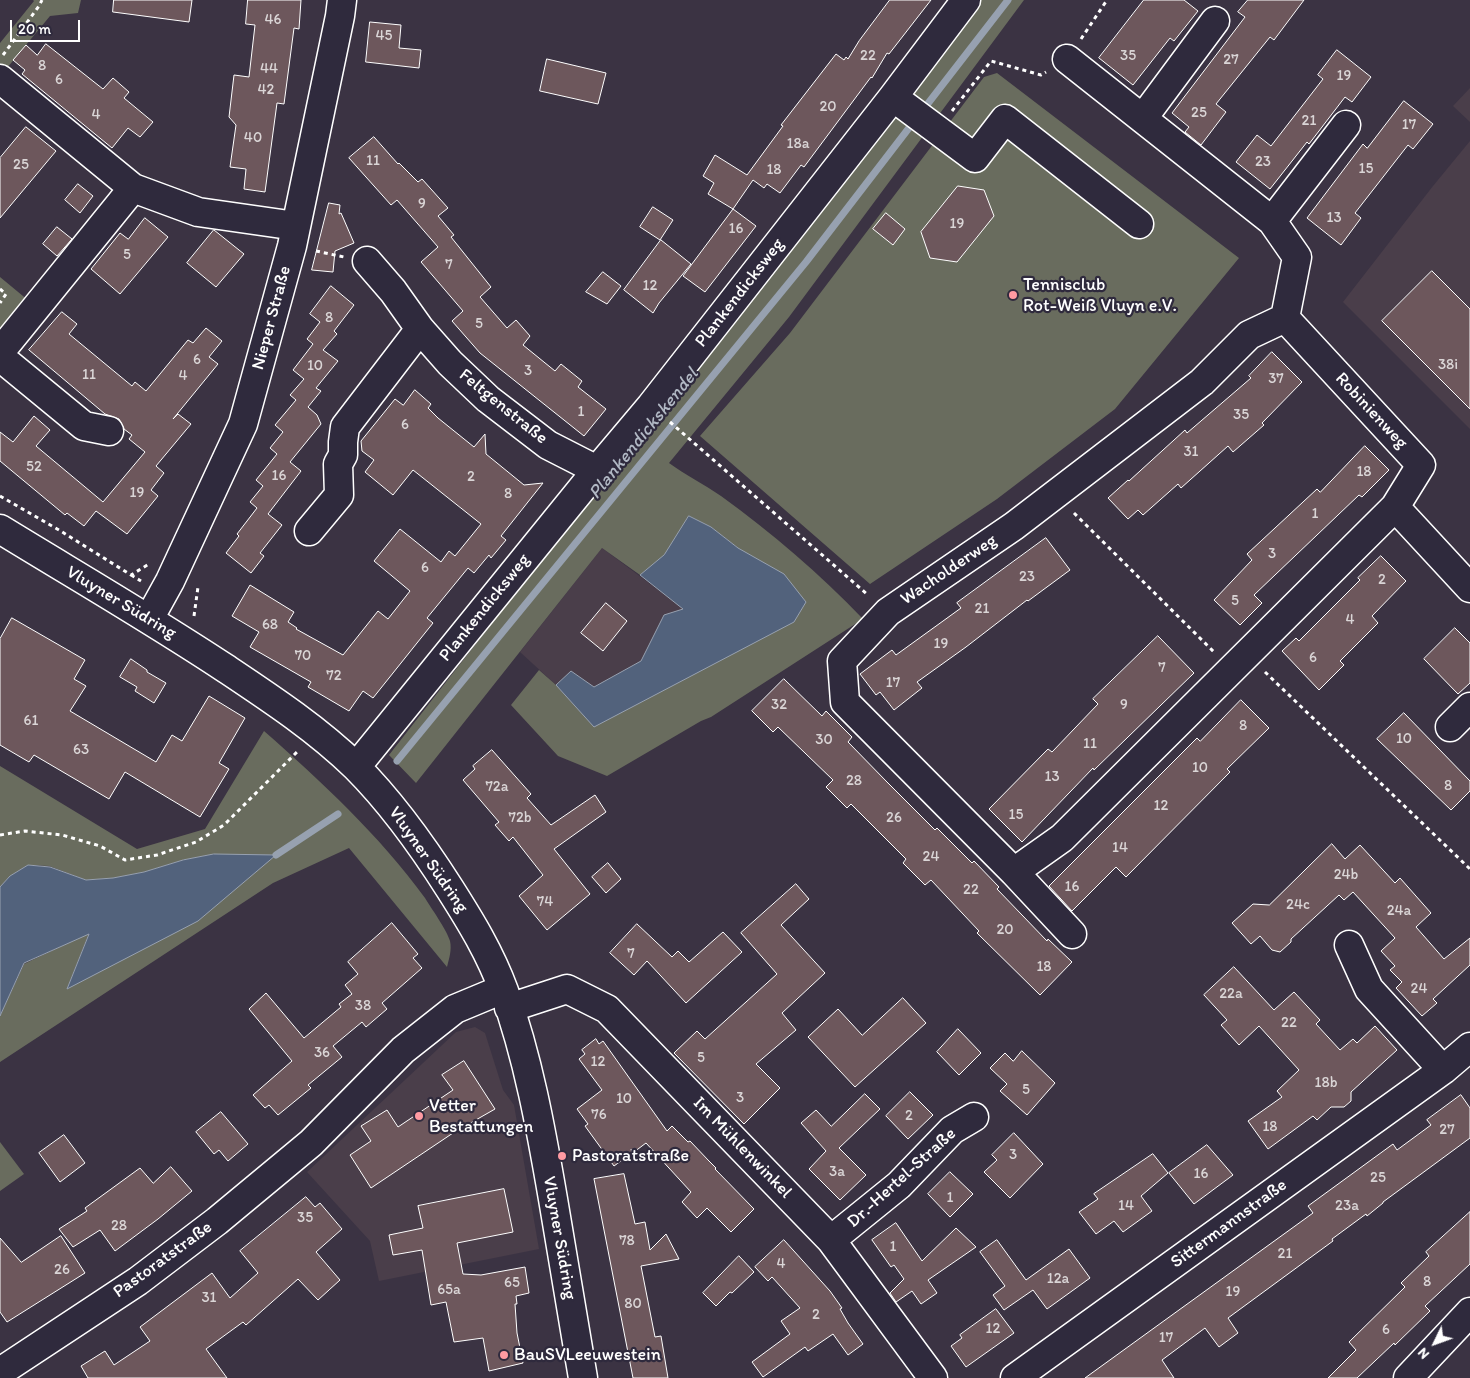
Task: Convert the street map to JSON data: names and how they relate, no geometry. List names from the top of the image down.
{
  "streets": {
    "street": [
      "Plankendicksweg",
      "Nieper Straße",
      "Feltgenstraße",
      "Robinienweg",
      "Wacholderweg",
      "Vluyner Südring",
      "Im Mühlenwinkel",
      "Dr.-Hertel-Straße",
      "Sittermannstraße",
      "Pastoratstraße"
    ]
  },
  "crossings": [
    ["Plankendicksweg", "Feltgenstraße"],
    ["Plankendicksweg", "Vluyner Südring"],
    ["Nieper Straße", "Vluyner Südring"],
    ["Robinienweg", "Wacholderweg"],
    ["Vluyner Südring", "Im Mühlenwinkel"],
    ["Vluyner Südring", "Pastoratstraße"],
    ["Im Mühlenwinkel", "Dr.-Hertel-Straße"],
    ["Im Mühlenwinkel", "Pastoratstraße"]
  ],
  "water": ["Plankendickskendel"],
  "places": [
    "Tennisclub Rot-Weiß Vluyn e.V.",
    "Vetter Bestattungen",
    "Pastoratstraße",
    "BauSVLeeuwestein"
  ],
  "house_numbers": [
    "46",
    "45",
    "22",
    "35",
    "27",
    "8",
    "44",
    "19",
    "6",
    "42",
    "20",
    "25",
    "4",
    "21",
    "17",
    "40",
    "18a",
    "11",
    "23",
    "25",
    "15",
    "18",
    "9",
    "13",
    "19",
    "16",
    "5",
    "7",
    "12",
    "8",
    "5",
    "6",
    "38i",
    "10",
    "3",
    "11",
    "4",
    "37",
    "1",
    "35",
    "6",
    "31",
    "52",
    "18",
    "16",
    "2",
    "19",
    "8",
    "1",
    "3",
    "6",
    "23",
    "2",
    "5",
    "21",
    "4",
    "68",
    "19",
    "70",
    "6",
    "7",
    "72",
    "17",
    "32",
    "9",
    "61",
    "8",
    "10",
    "30",
    "11",
    "63",
    "10",
    "13",
    "28",
    "8",
    "72a",
    "12",
    "15",
    "72b",
    "26",
    "14",
    "24",
    "24b",
    "16",
    "22",
    "74",
    "24c",
    "24a",
    "20",
    "7",
    "18",
    "24",
    "22a",
    "38",
    "22",
    "36",
    "5",
    "12",
    "18b",
    "5",
    "3",
    "10",
    "76",
    "2",
    "18",
    "27",
    "3",
    "3a",
    "16",
    "25",
    "1",
    "14",
    "23a",
    "35",
    "28",
    "78",
    "1",
    "21",
    "4",
    "26",
    "12a",
    "8",
    "65",
    "65a",
    "19",
    "31",
    "80",
    "2",
    "12",
    "6",
    "17"
  ],
  "scale_bar": "20 m",
  "north": "bottom left"
}
